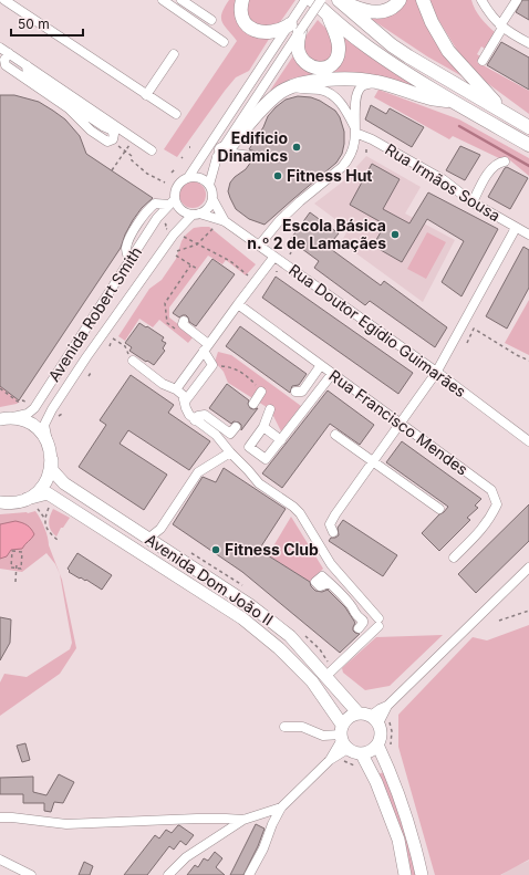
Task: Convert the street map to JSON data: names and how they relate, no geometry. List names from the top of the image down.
{
  "streets": {
    "main road": ["Avenida Dom João II"],
    "street": [
      "Rua Irmãos Sousa",
      "Avenida Robert Smith",
      "Rua Doutor Egídio Guimarães",
      "Rua Francisco Mendes"
    ]
  },
  "crossings": [
    ["Avenida Robert Smith", "Rua Doutor Egídio Guimarães"]
  ],
  "places": [
    "Edificio Dinamics",
    "Fitness Hut",
    "Escola Básica n.º 2 de Lamaçães",
    "Fitness Club"
  ],
  "scale_bar": "50 m"
}
